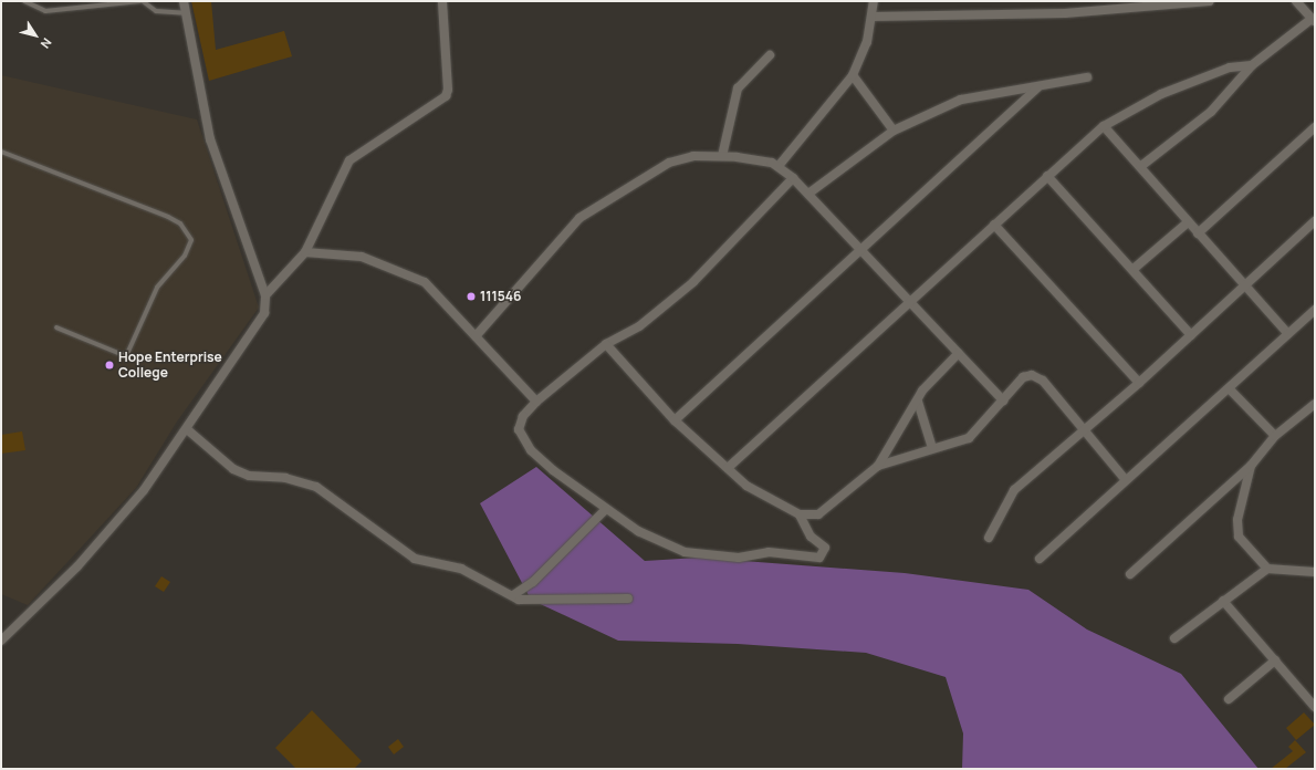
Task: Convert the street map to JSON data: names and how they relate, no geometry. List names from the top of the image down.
{
  "places": ["111546", "Hope Enterprise College"],
  "north": "bottom right"
}
